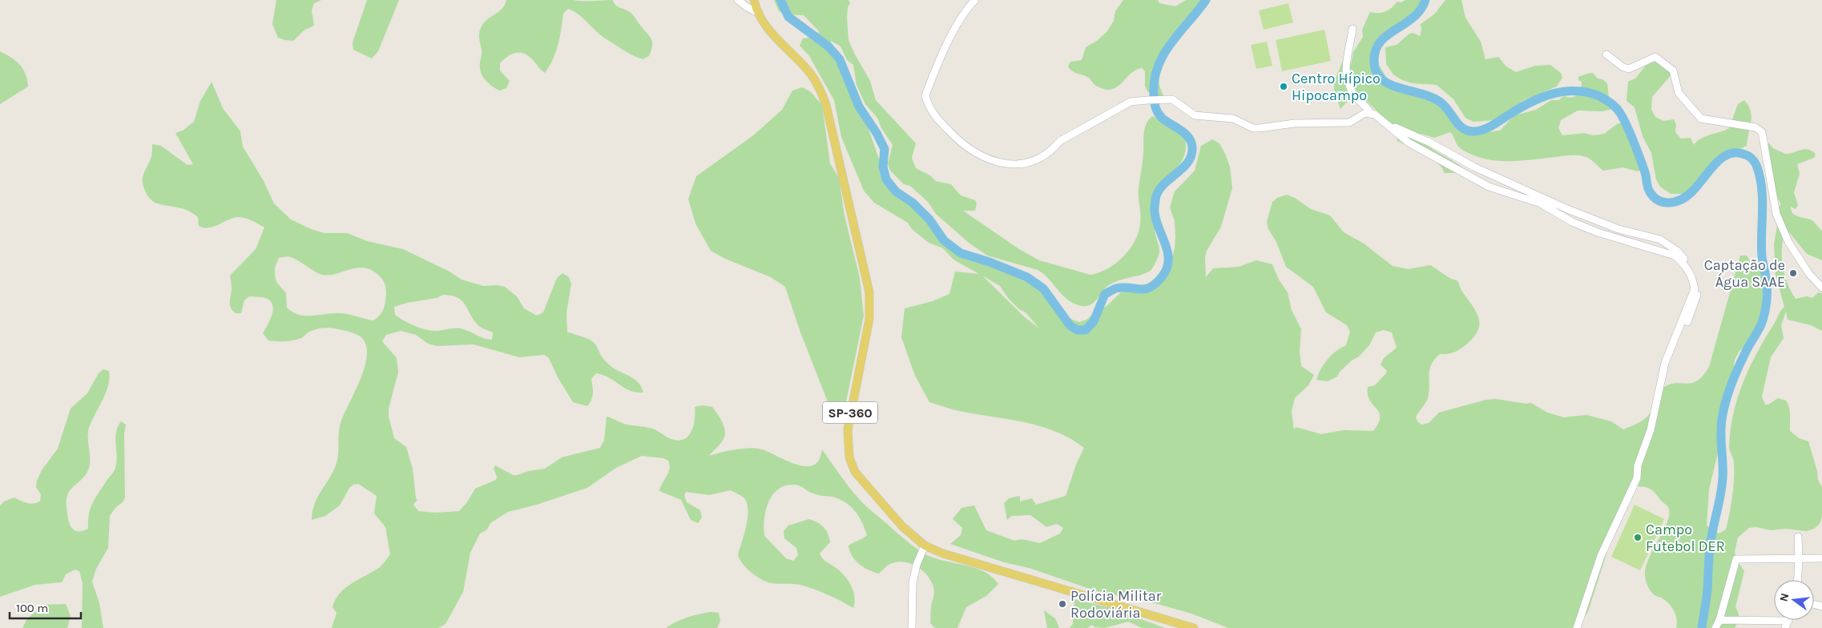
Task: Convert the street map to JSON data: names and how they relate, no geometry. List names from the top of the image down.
{
  "streets": {
    "main road": ["SP-360"]
  },
  "places": [
    "Centro Hípico Hipocampo",
    "Captação de Água SAAE",
    "Campo Futebol DER",
    "Polícia Militar Rodoviária"
  ],
  "scale_bar": "100 m",
  "north": "left"
}
